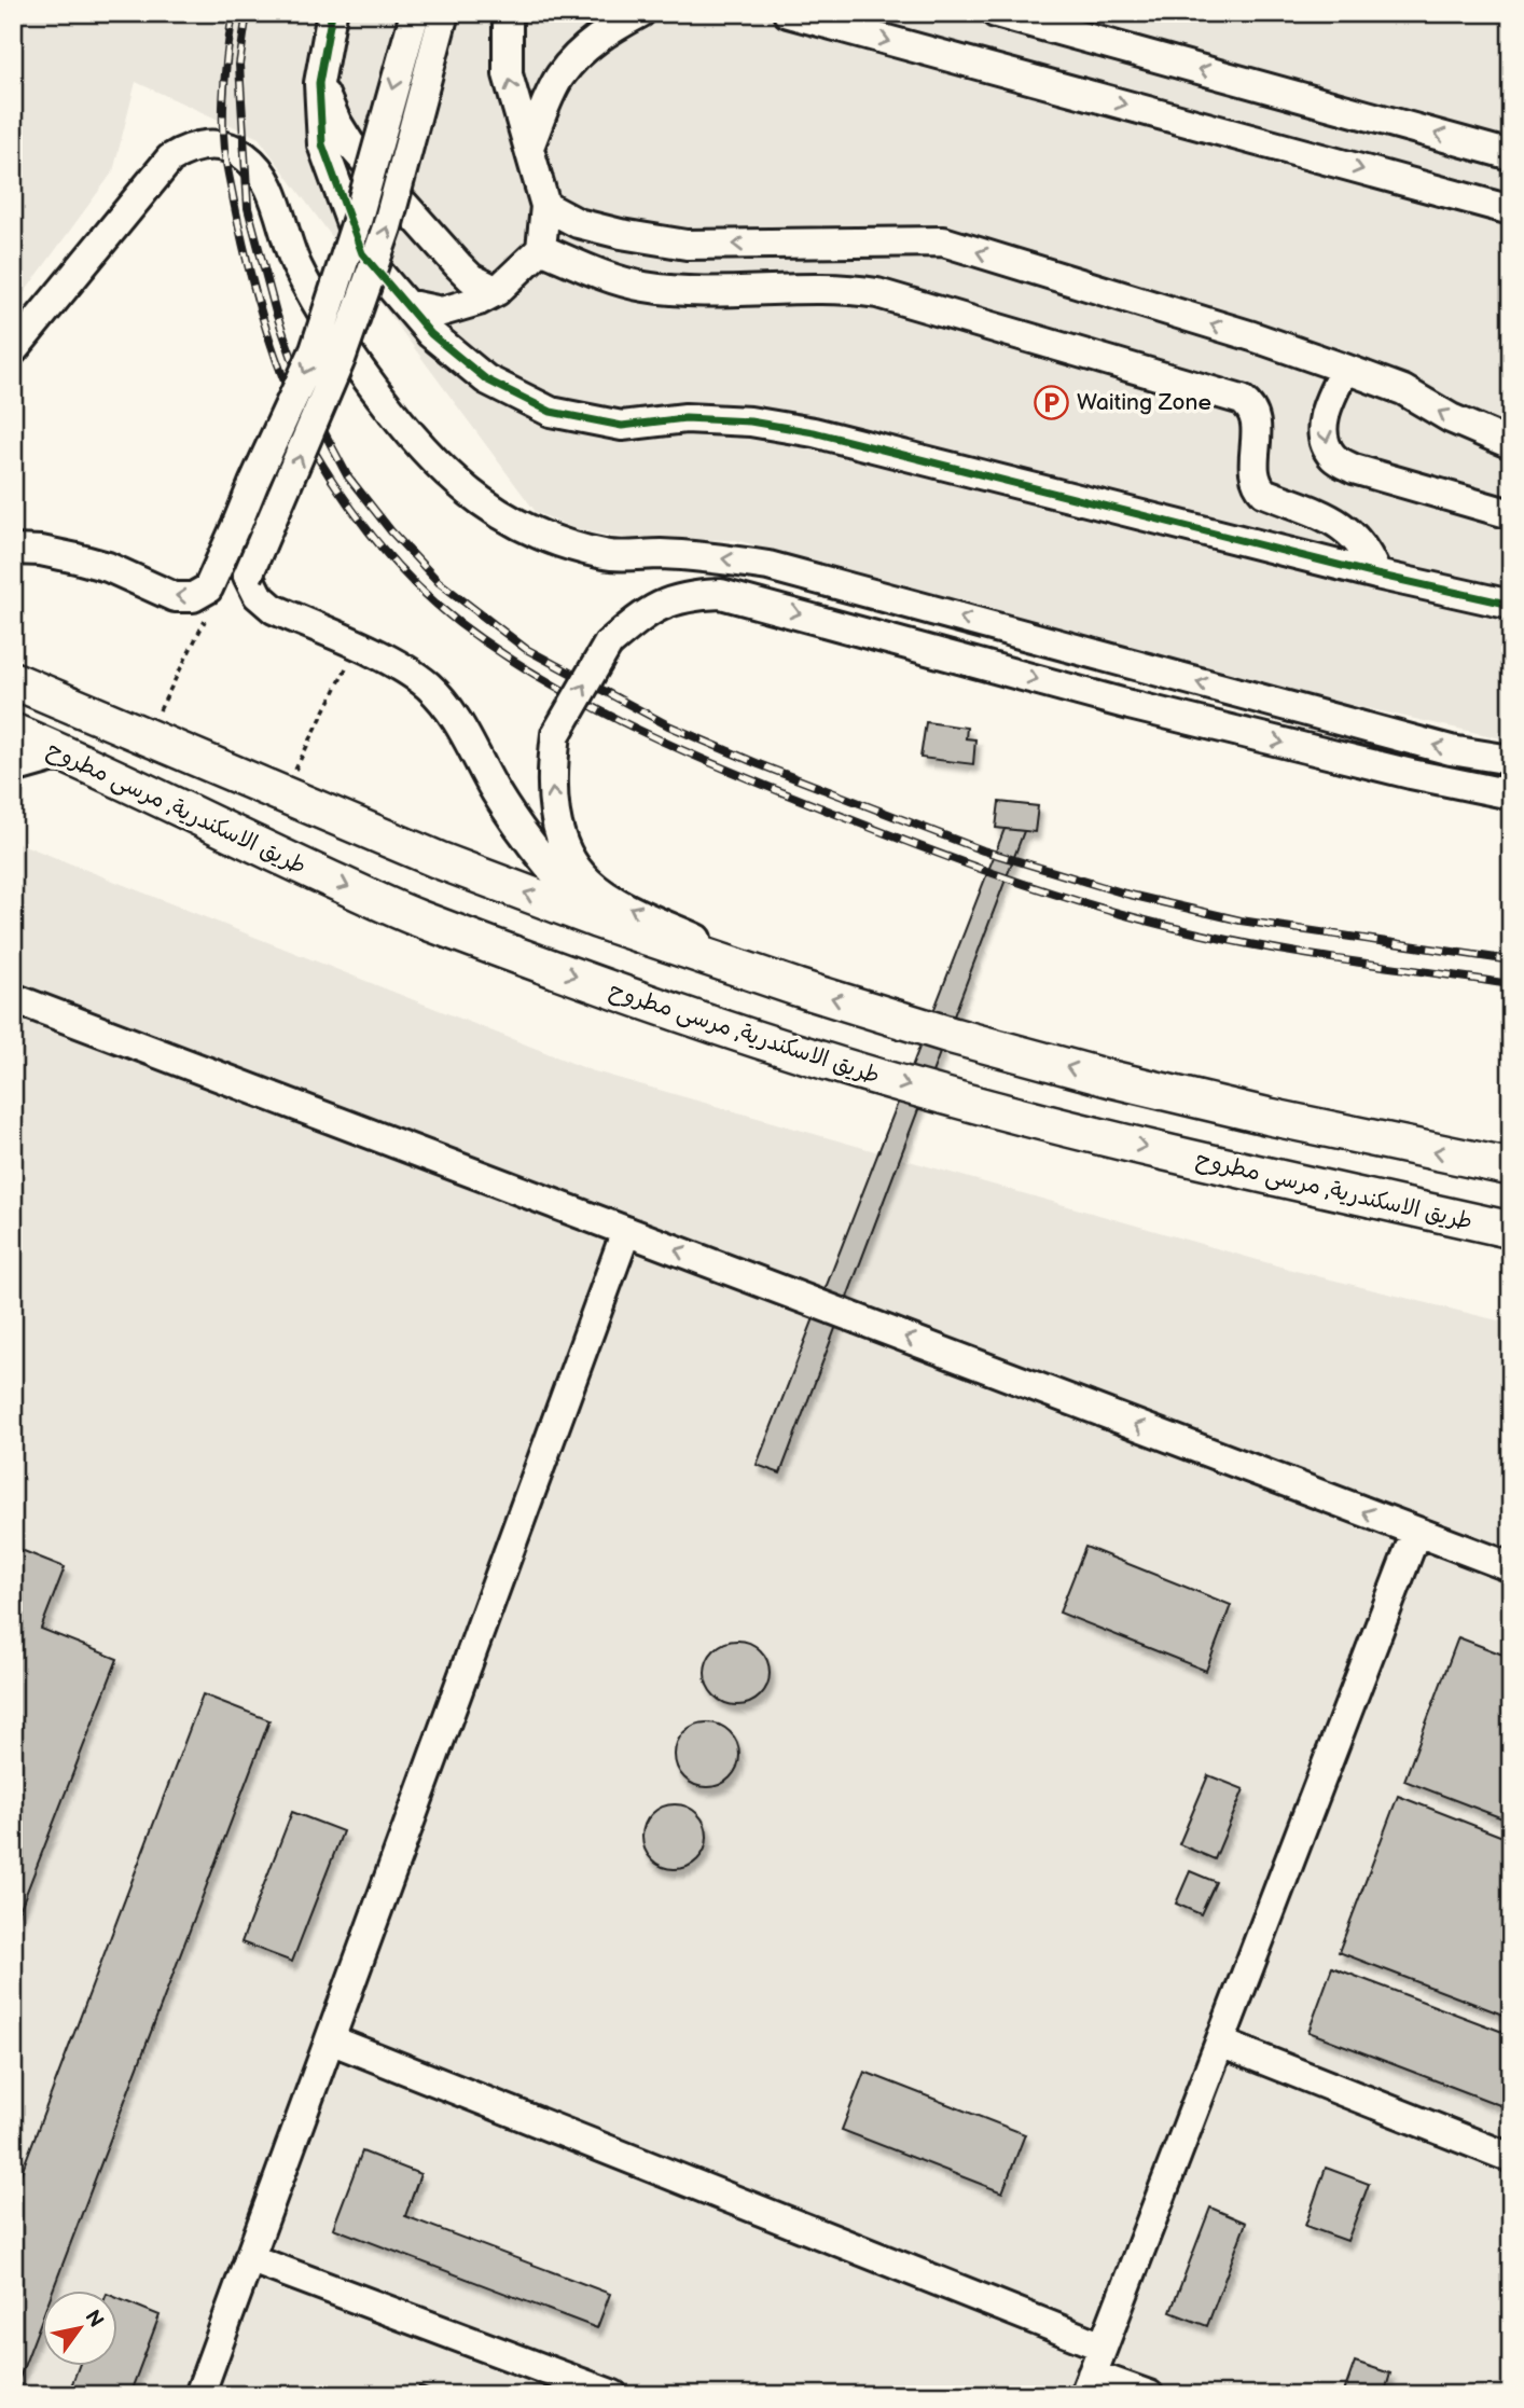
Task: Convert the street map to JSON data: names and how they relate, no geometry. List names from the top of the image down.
{
  "streets": {
    "main road": ["طريق الاسكندرية, مرسى مطروح"]
  },
  "places": {
    "parking": ["Waiting Zone"]
  },
  "north": "top right"
}
